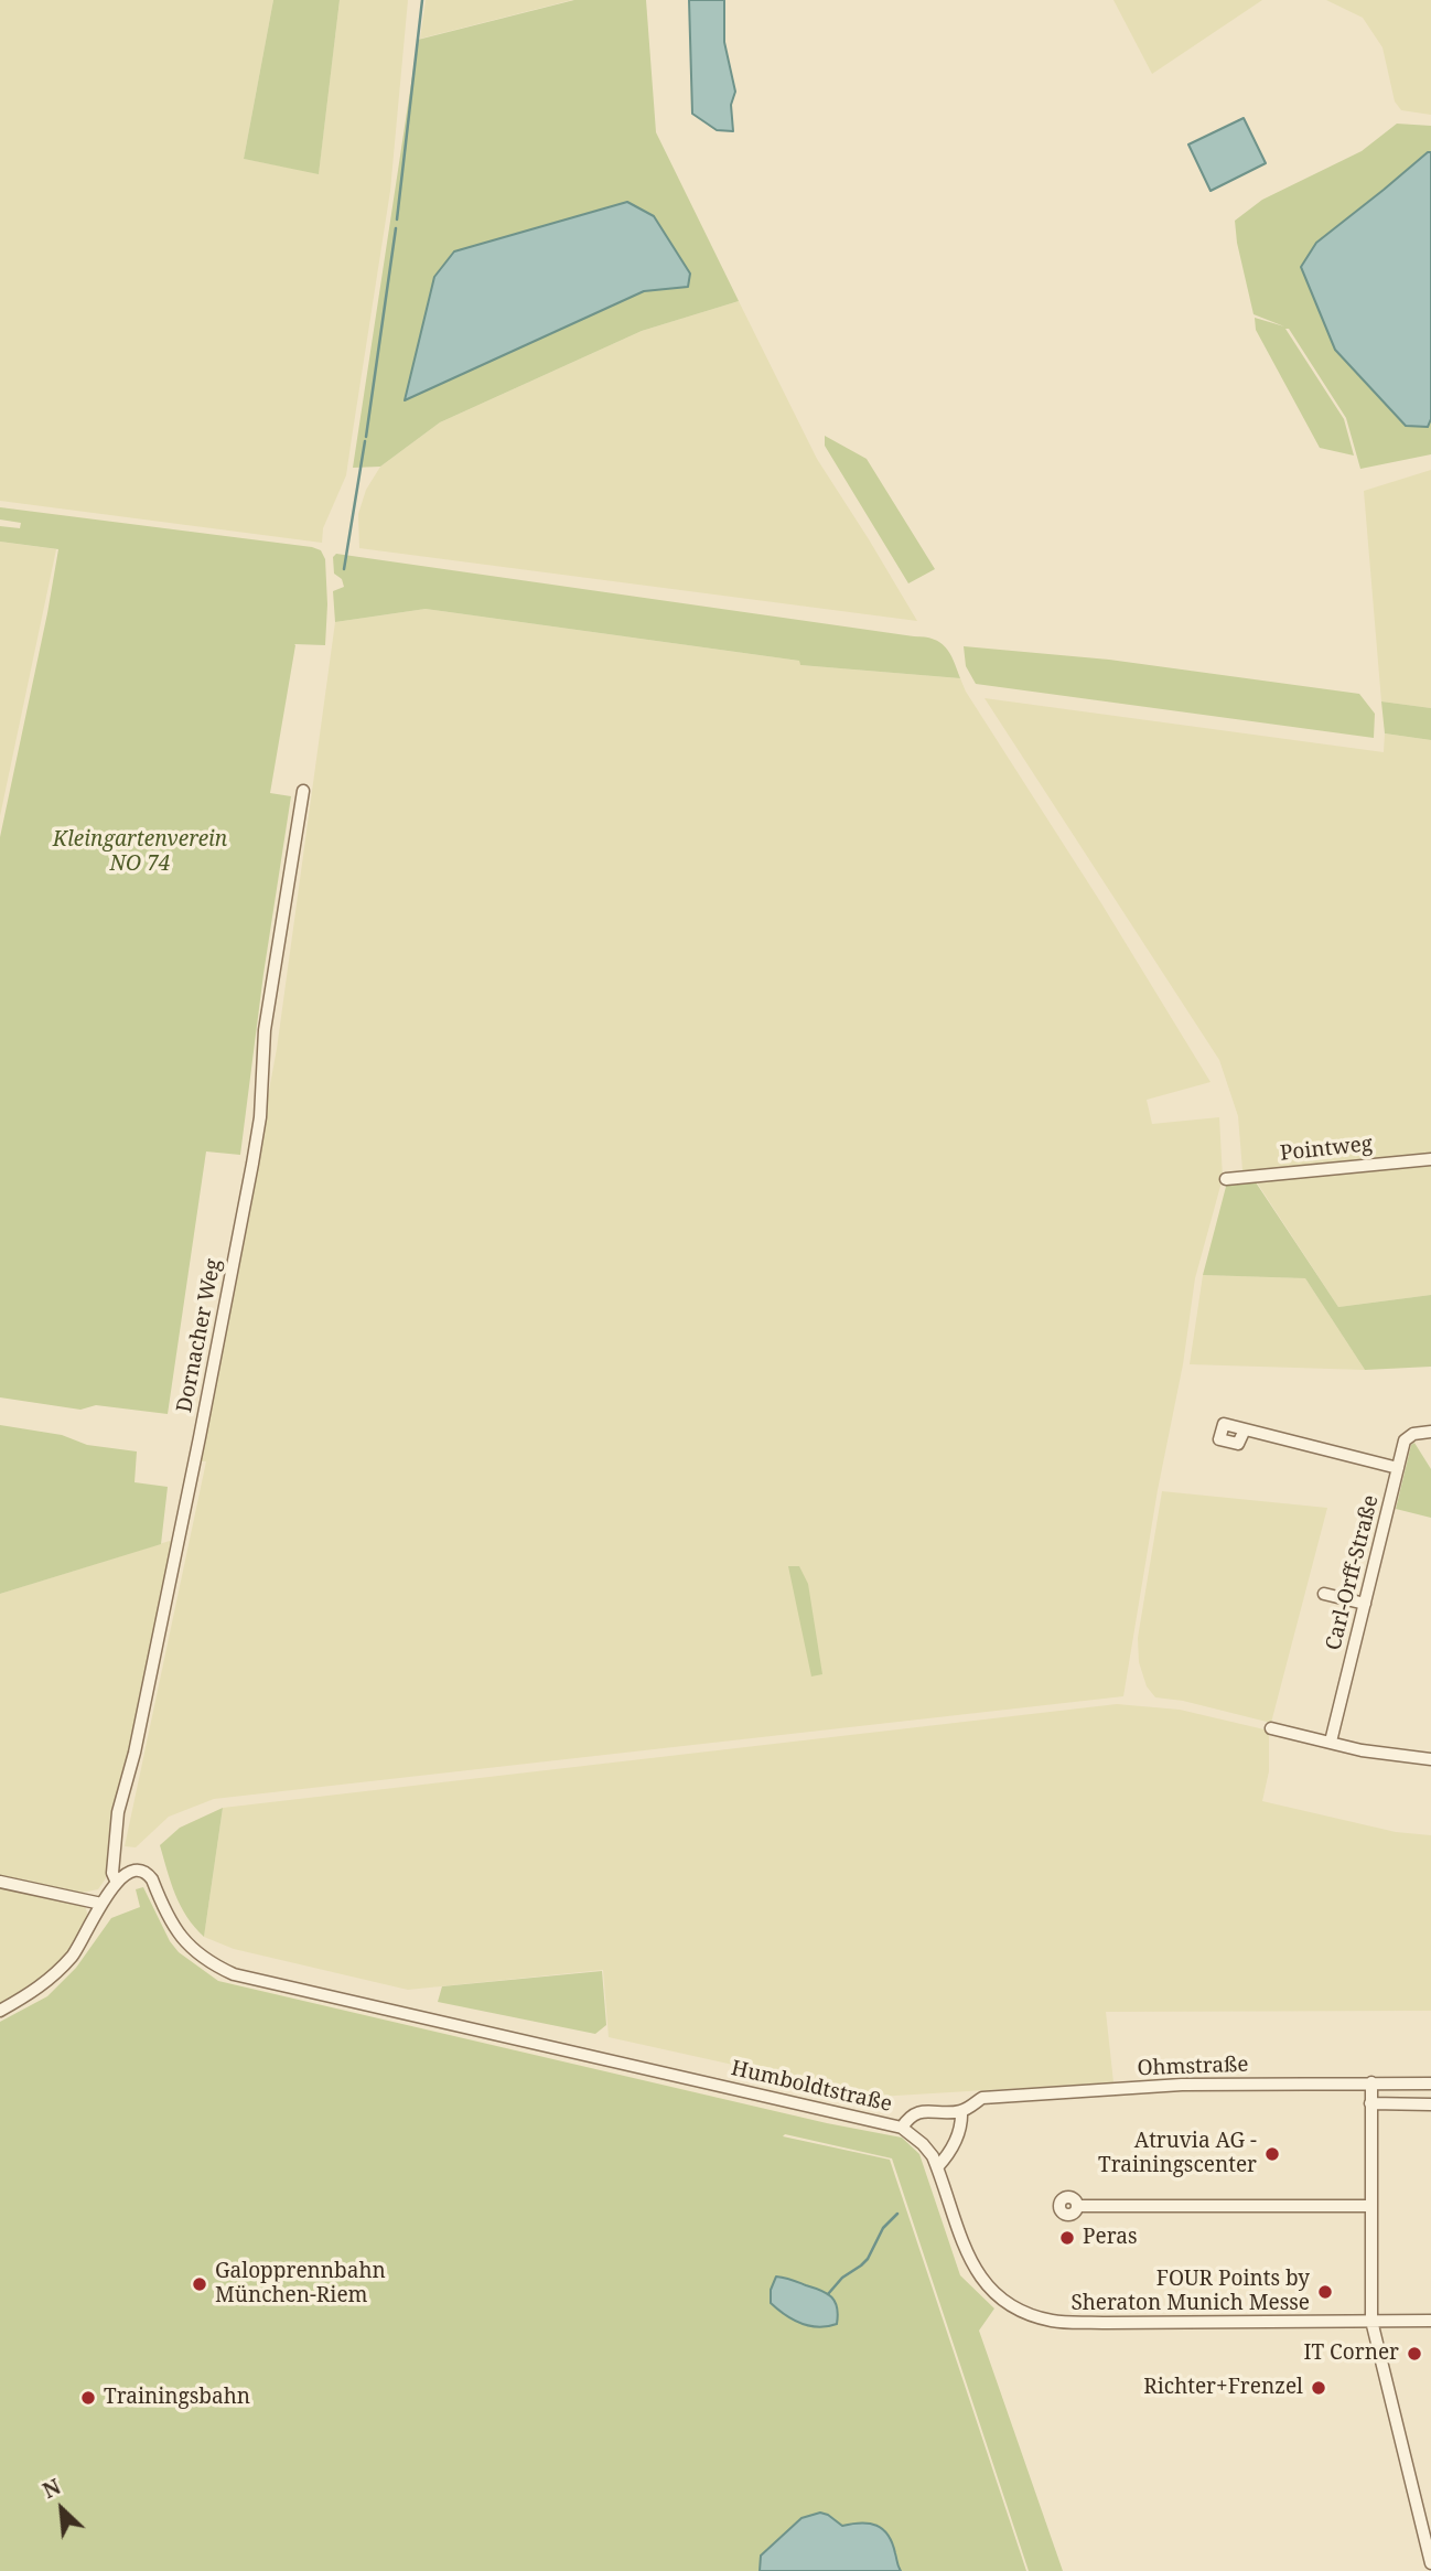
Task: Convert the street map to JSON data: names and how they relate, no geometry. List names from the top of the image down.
{
  "streets": {
    "street": [
      "Pointweg",
      "Dornacher Weg",
      "Carl-Orff-Straße",
      "Ohmstraße",
      "Humboldtstraße"
    ]
  },
  "crossings": [
    ["Dornacher Weg", "Humboldtstraße"],
    ["Ohmstraße", "Humboldtstraße"]
  ],
  "parks": ["Kleingartenverein NO 74"],
  "places": [
    "Atruvia AG - Trainingscenter",
    "Peras",
    "Galopprennbahn München-Riem",
    "FOUR Points by Sheraton Munich Messe",
    "IT Corner",
    "Richter+Frenzel",
    "Trainingsbahn"
  ],
  "north": "top left"
}
